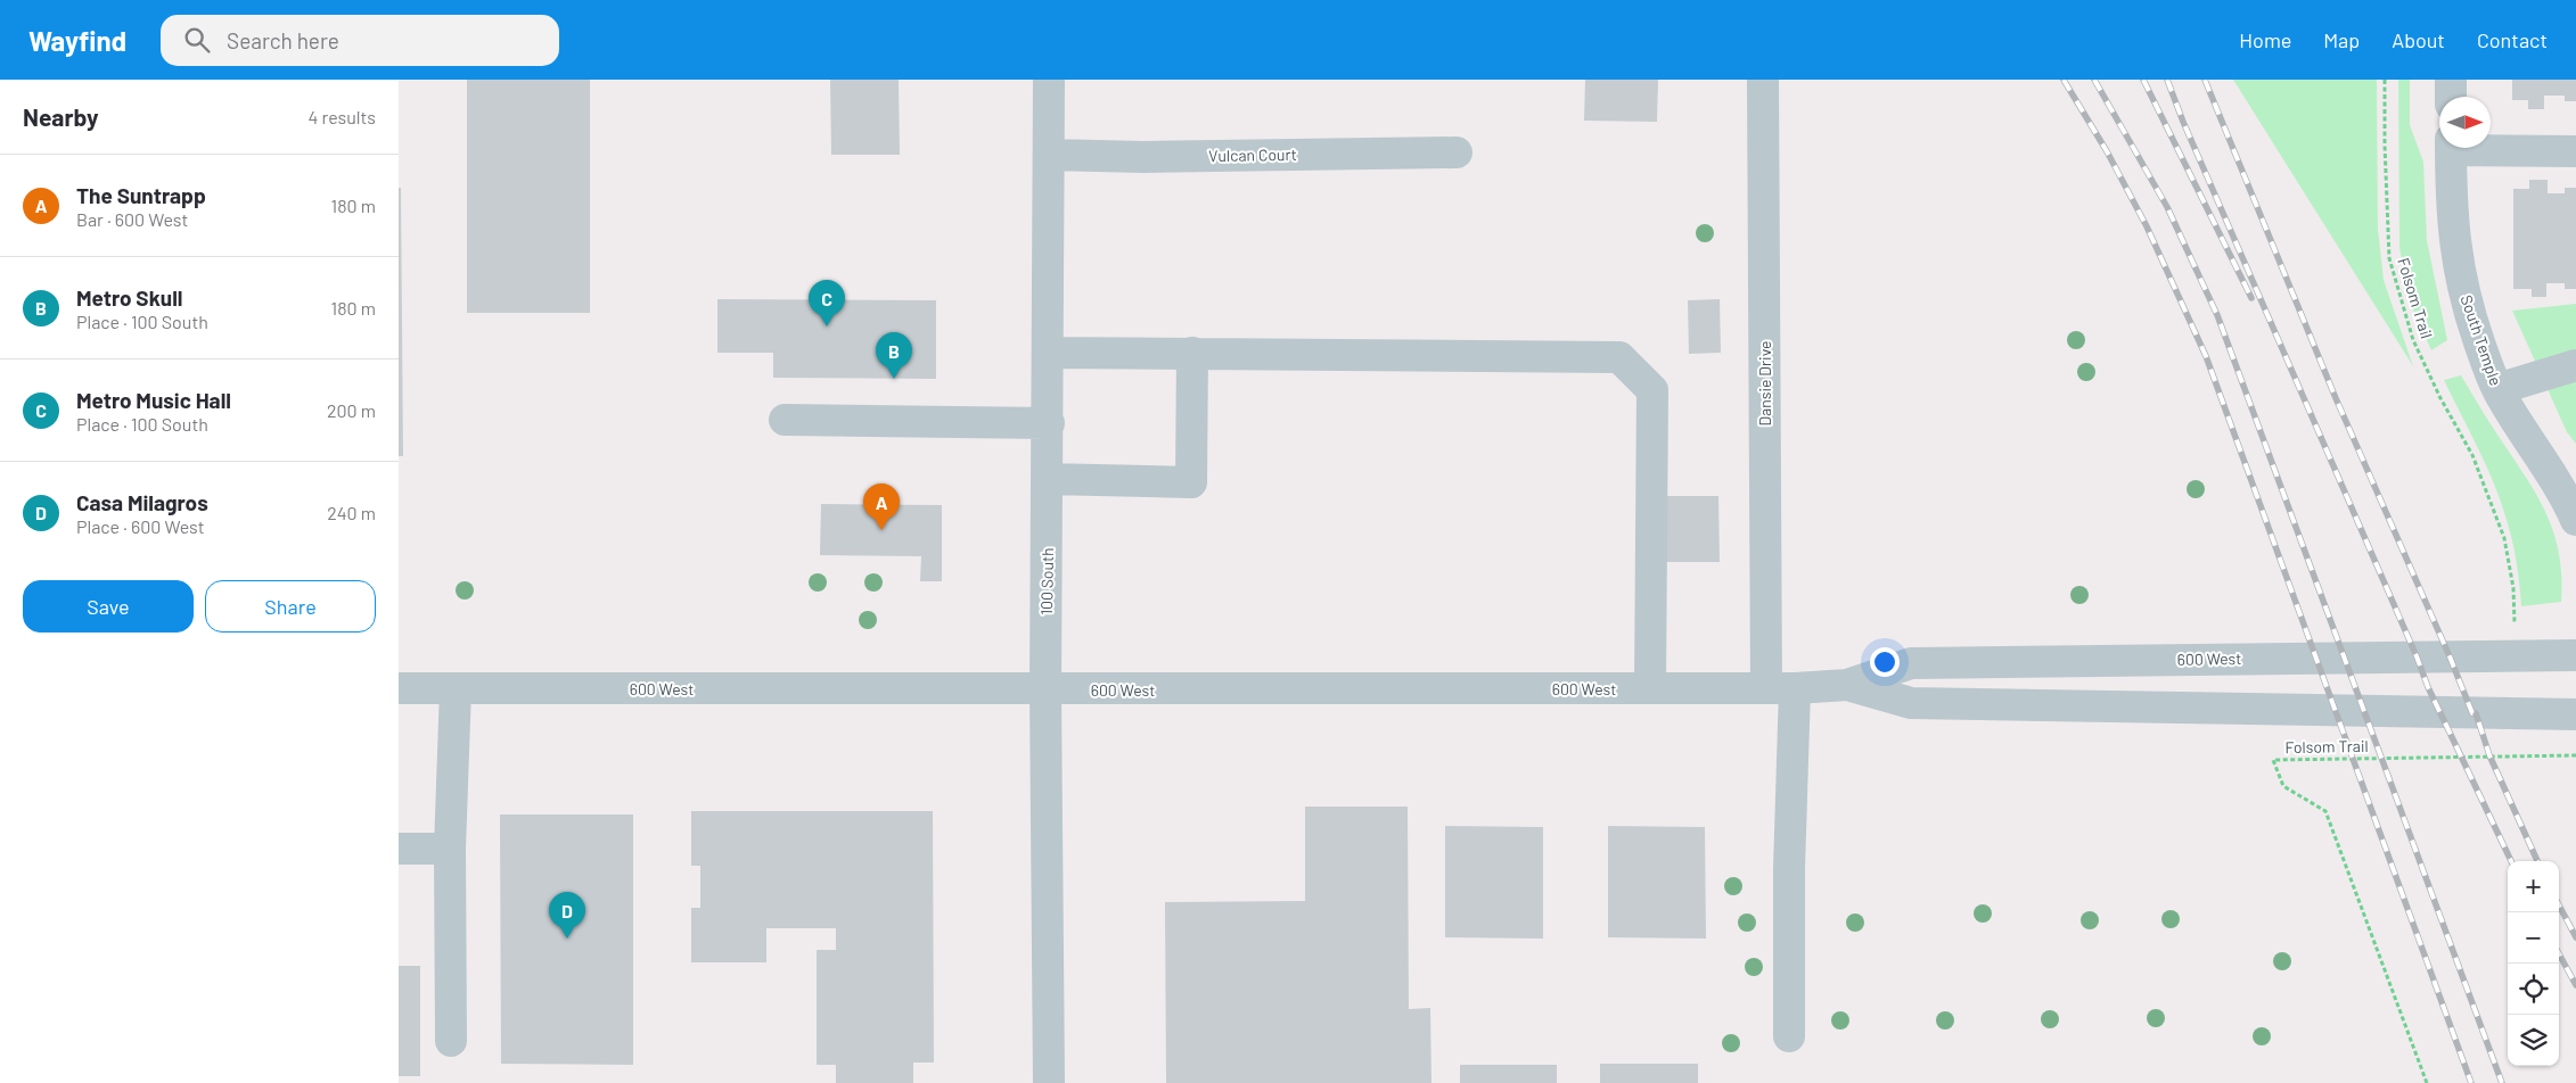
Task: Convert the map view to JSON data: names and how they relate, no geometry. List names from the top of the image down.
{
  "streets": {
    "street": [
      "Vulcan Court",
      "South Temple",
      "Dansie Drive",
      "100 South",
      "600 West"
    ],
    "path": ["Folsom Trail"]
  },
  "crossings": [
    ["Vulcan Court", "100 South"],
    ["Dansie Drive", "600 West"],
    ["100 South", "600 West"]
  ],
  "north": "right",
  "page": {
    "header": "Wayfind",
    "search": "Search here",
    "nav": [
      "Home",
      "Map",
      "About",
      "Contact"
    ],
    "heading": ["Nearby", "4 results"],
    "list": [
      {
        "mark": "A",
        "name": "The Suntrapp",
        "note": "Bar · 600 West",
        "value": "180 m"
      },
      {
        "mark": "B",
        "name": "Metro Skull",
        "note": "Place · 100 South",
        "value": "180 m"
      },
      {
        "mark": "C",
        "name": "Metro Music Hall",
        "note": "Place · 100 South",
        "value": "200 m"
      },
      {
        "mark": "D",
        "name": "Casa Milagros",
        "note": "Place · 600 West",
        "value": "240 m"
      }
    ],
    "pins": [
      "C",
      "B",
      "A",
      "D"
    ],
    "buttons": ["Save", "Share"],
    "map_buttons": ["+", "−"]
  }
}
